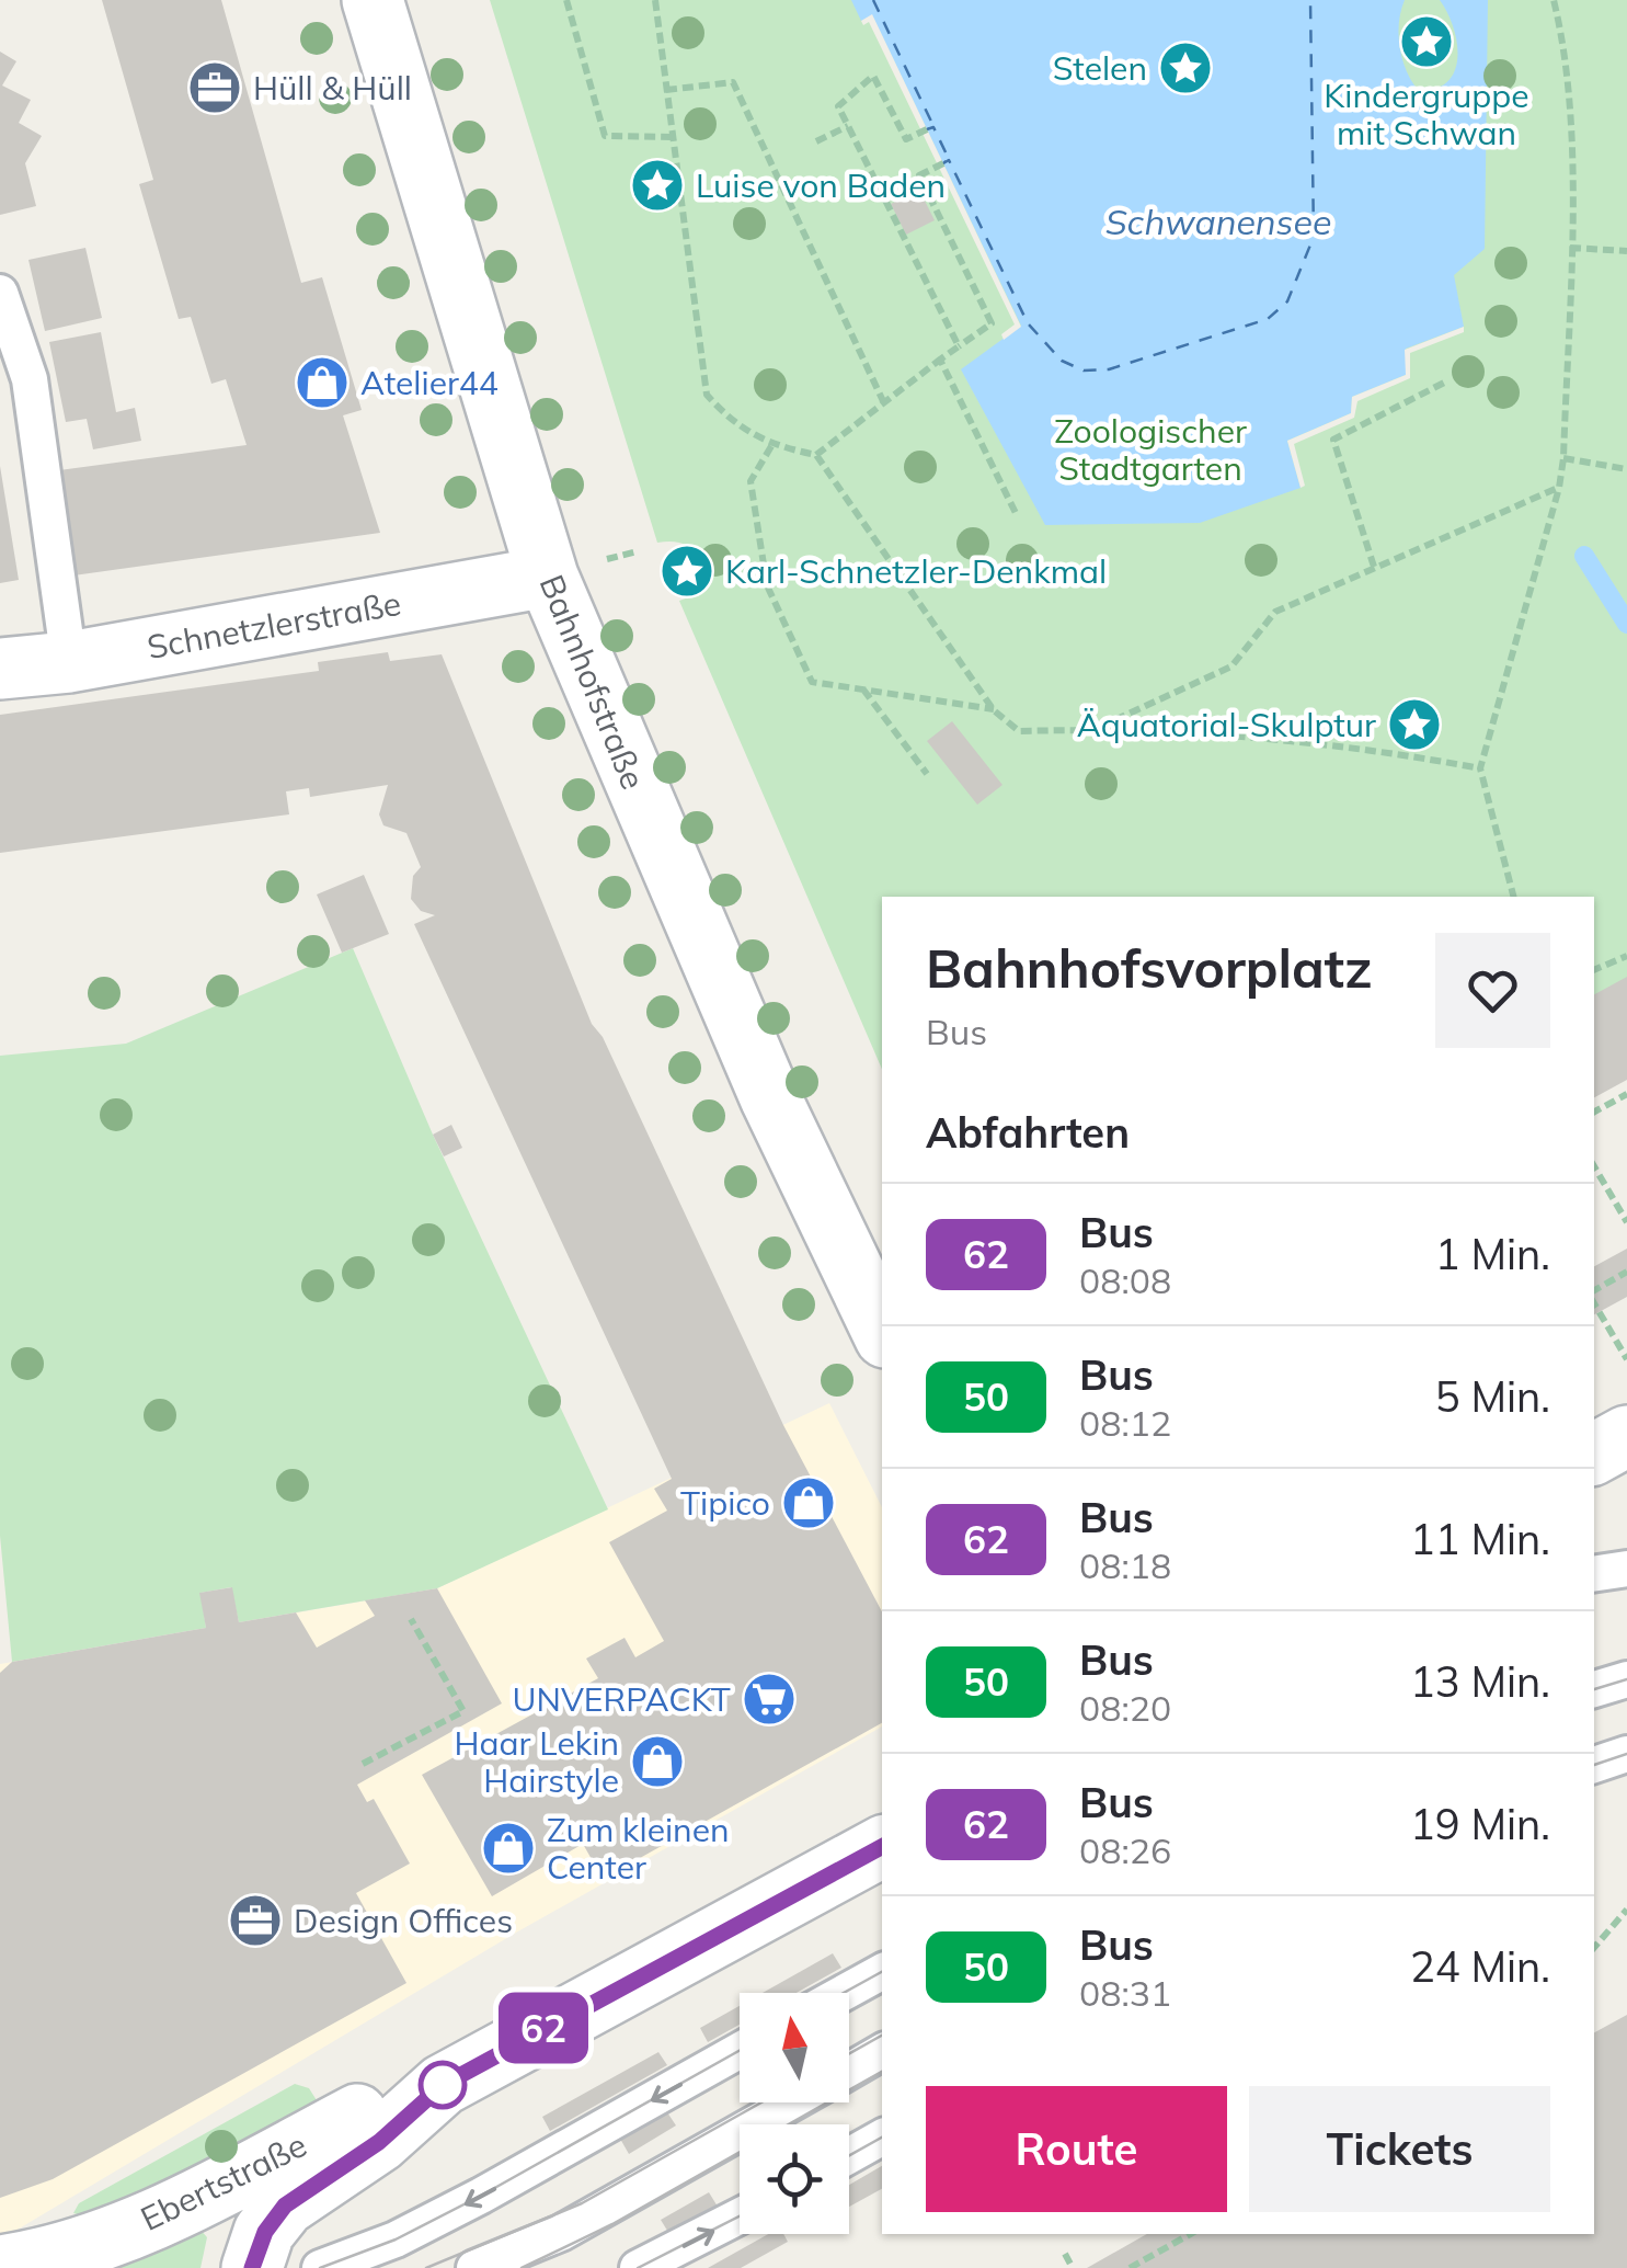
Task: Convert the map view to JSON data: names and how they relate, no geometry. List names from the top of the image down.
{
  "streets": {
    "street": ["Schnetzlerstraße", "Bahnhofstraße", "Ebertstraße"]
  },
  "crossings": [
    ["Schnetzlerstraße", "Bahnhofstraße"]
  ],
  "water": ["Schwanensee"],
  "parks": ["Zoologischer Stadtgarten"],
  "places": {
    "place": [
      "Kindergruppe mit Schwan",
      "Stelen",
      "Luise von Baden",
      "Karl-Schnetzler-Denkmal",
      "Äquatorial-Skulptur"
    ],
    "office": ["Hüll & Hüll", "Design Offices"],
    "shop": [
      "Atelier44",
      "Tipico",
      "Haar Lekin Hairstyle",
      "Zum kleinen Center"
    ],
    "supermarket": ["UNVERPACKT"]
  },
  "lines": ["bus line 62"],
  "north": "top",
  "page": {
    "on_map": "62",
    "heading": [
      ["Bahnhofsvorplatz", "Bus"],
      "Abfahrten"
    ],
    "list": [
      {
        "mark": "62",
        "name": "Bus",
        "note": "08:08",
        "value": "1 Min."
      },
      {
        "mark": "50",
        "name": "Bus",
        "note": "08:12",
        "value": "5 Min."
      },
      {
        "mark": "62",
        "name": "Bus",
        "note": "08:18",
        "value": "11 Min."
      },
      {
        "mark": "50",
        "name": "Bus",
        "note": "08:20",
        "value": "13 Min."
      },
      {
        "mark": "62",
        "name": "Bus",
        "note": "08:26",
        "value": "19 Min."
      },
      {
        "mark": "50",
        "name": "Bus",
        "note": "08:31",
        "value": "24 Min."
      }
    ],
    "buttons": ["Route", "Tickets"]
  }
}
